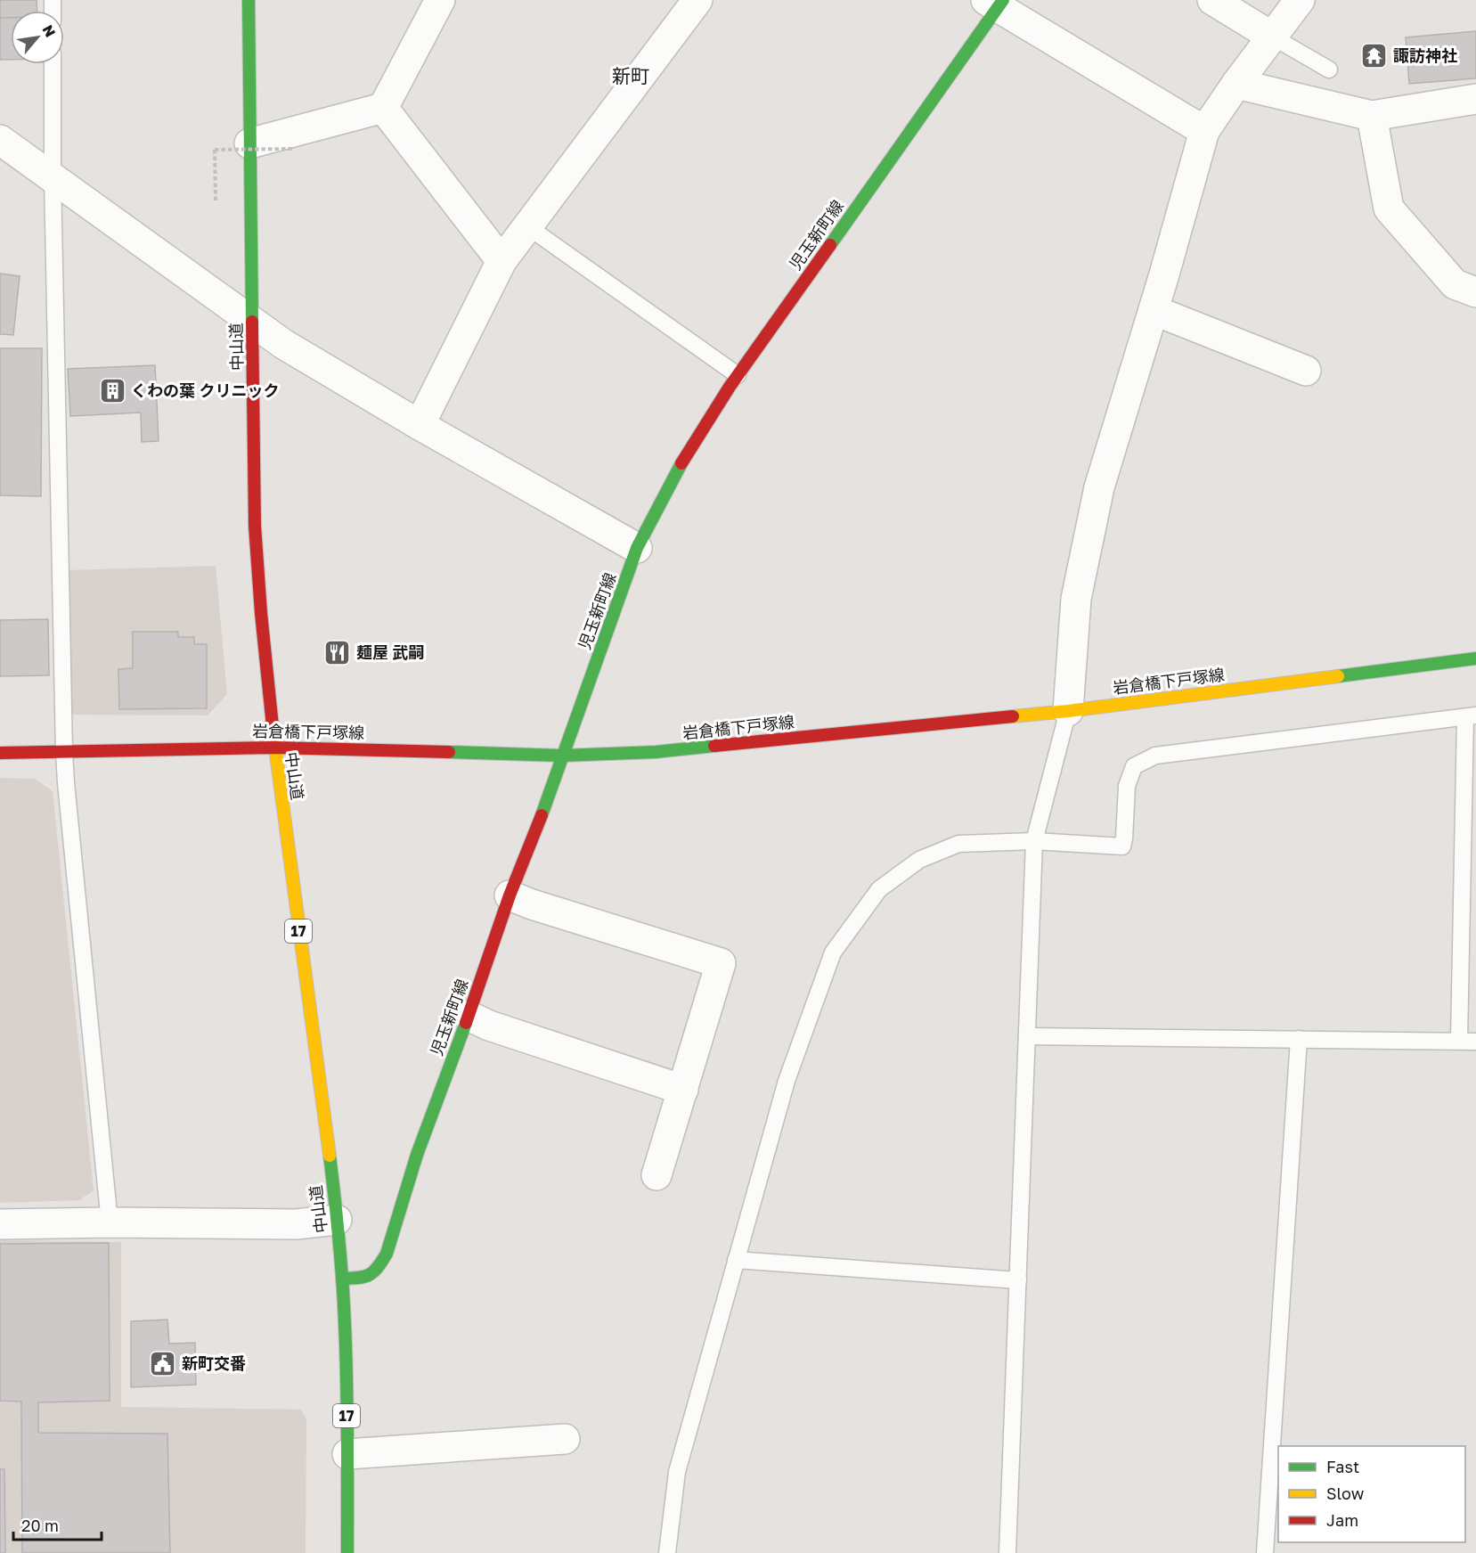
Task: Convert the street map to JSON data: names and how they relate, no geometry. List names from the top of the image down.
{
  "streets": {
    "main road": [
      "児玉新町線",
      "中山道",
      "岩倉橋下戸塚線",
      "17"
    ]
  },
  "crossings": [
    ["児玉新町線", "中山道"],
    ["児玉新町線", "岩倉橋下戸塚線"],
    ["中山道", "岩倉橋下戸塚線"]
  ],
  "districts": ["新町"],
  "places": {
    "temple": ["諏訪神社"],
    "building": ["くわの葉 クリニック"],
    "restaurant": ["麺屋 武嗣"],
    "public building": ["新町交番"]
  },
  "legend": ["Fast", "Slow", "Jam"],
  "scale_bar": "20 m",
  "north": "top right"
}
